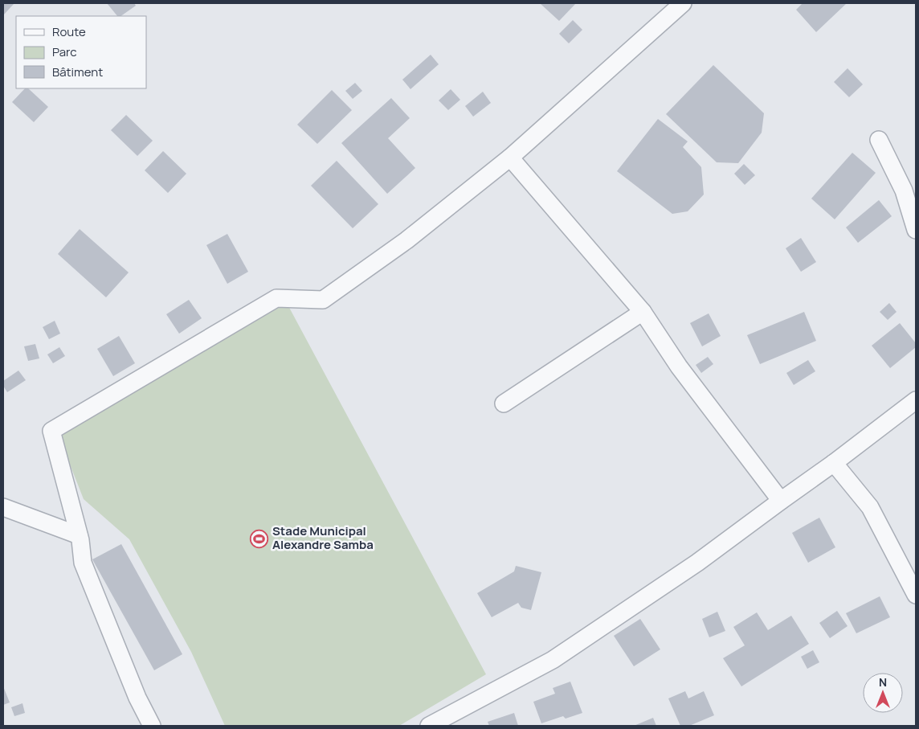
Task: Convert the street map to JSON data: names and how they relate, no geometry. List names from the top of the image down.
{
  "places": {
    "sports": ["Stade Municipal Alexandre Samba"]
  },
  "legend": ["Route", "Parc", "Bâtiment"],
  "north": "top"
}
